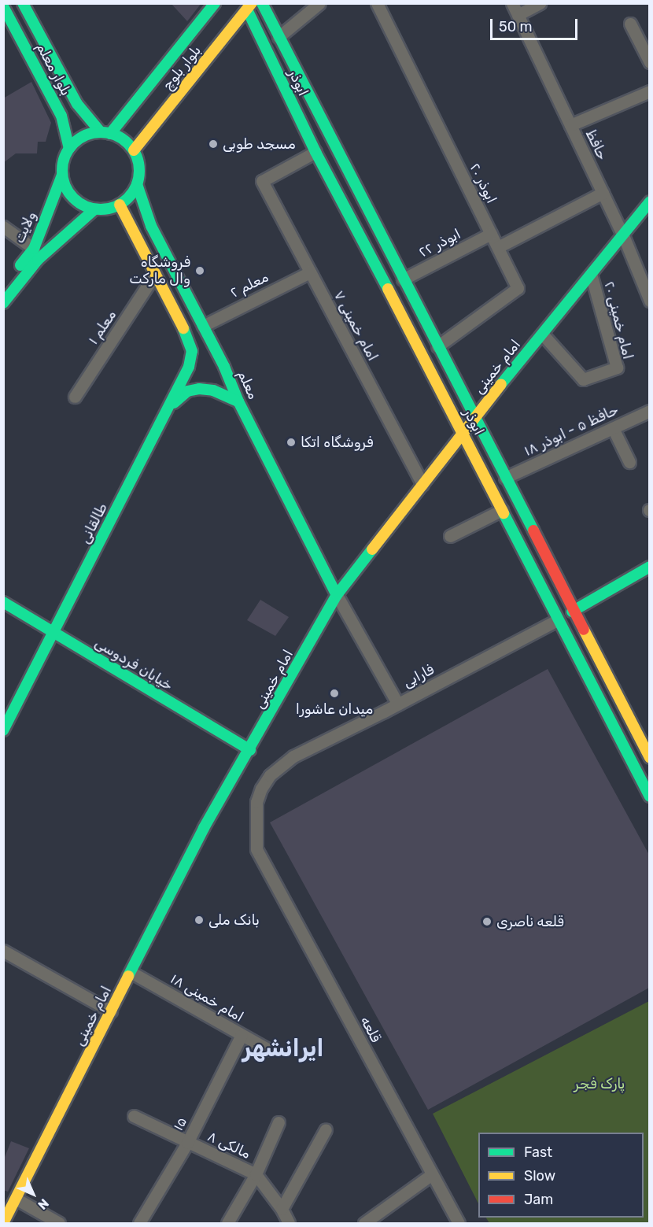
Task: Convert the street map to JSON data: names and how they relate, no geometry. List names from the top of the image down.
{
  "streets": {
    "main road": [
      "بلوار بلوچ",
      "بلوار معلم",
      "ابوذر",
      "ولایت",
      "امام خمینی",
      "معلم",
      "طالقانی",
      "خیابان فردوسی"
    ],
    "street": [
      "حافظ",
      "ابوذر ۲۰",
      "ابوذر ۲۲",
      "معلم ۲",
      "امام خمینی ۲۰",
      "امام خمینی ۷",
      "معلم ۱",
      "حافظ ۵ - ابوذر ۱۸",
      "فارابی",
      "امام خمینی ۱۸",
      "قلعه",
      "۱۵",
      "مالکی ۸"
    ]
  },
  "crossings": [
    ["بلوار بلوچ", "بلوار معلم"],
    ["بلوار بلوچ", "ابوذر"],
    ["بلوار بلوچ", "ولایت"],
    ["بلوار بلوچ", "معلم"],
    ["بلوار معلم", "ولایت"],
    ["بلوار معلم", "معلم"],
    ["ابوذر", "ابوذر ۲۰"],
    ["ابوذر", "ابوذر ۲۲"],
    ["ابوذر", "امام خمینی ۷"],
    ["ابوذر", "امام خمینی"],
    ["ابوذر", "حافظ ۵ - ابوذر ۱۸"],
    ["ابوذر", "فارابی"],
    ["حافظ", "امام خمینی"],
    ["ابوذر ۲۰", "ابوذر ۲۲"],
    ["ولایت", "معلم"],
    ["معلم ۲", "امام خمینی ۷"],
    ["معلم ۲", "معلم"],
    ["امام خمینی ۲۰", "امام خمینی"],
    ["امام خمینی ۷", "امام خمینی"],
    ["معلم ۱", "طالقانی"],
    ["امام خمینی", "معلم"],
    ["امام خمینی", "خیابان فردوسی"],
    ["امام خمینی", "امام خمینی ۱۸"],
    ["طالقانی", "خیابان فردوسی"],
    ["فارابی", "قلعه"],
    ["امام خمینی ۱۸", "۱۵"],
    ["۱۵", "مالکی ۸"]
  ],
  "districts": ["ایرانشهر"],
  "parks": ["پارک فجر"],
  "places": [
    "مسجد طوبی",
    "فروشگاه وال مارکت",
    "فروشگاه اتکا",
    "میدان عاشورا",
    "بانک ملی",
    "قلعه ناصری"
  ],
  "legend": ["Fast", "Slow", "Jam"],
  "scale_bar": "50 m",
  "north": "bottom right"
}
